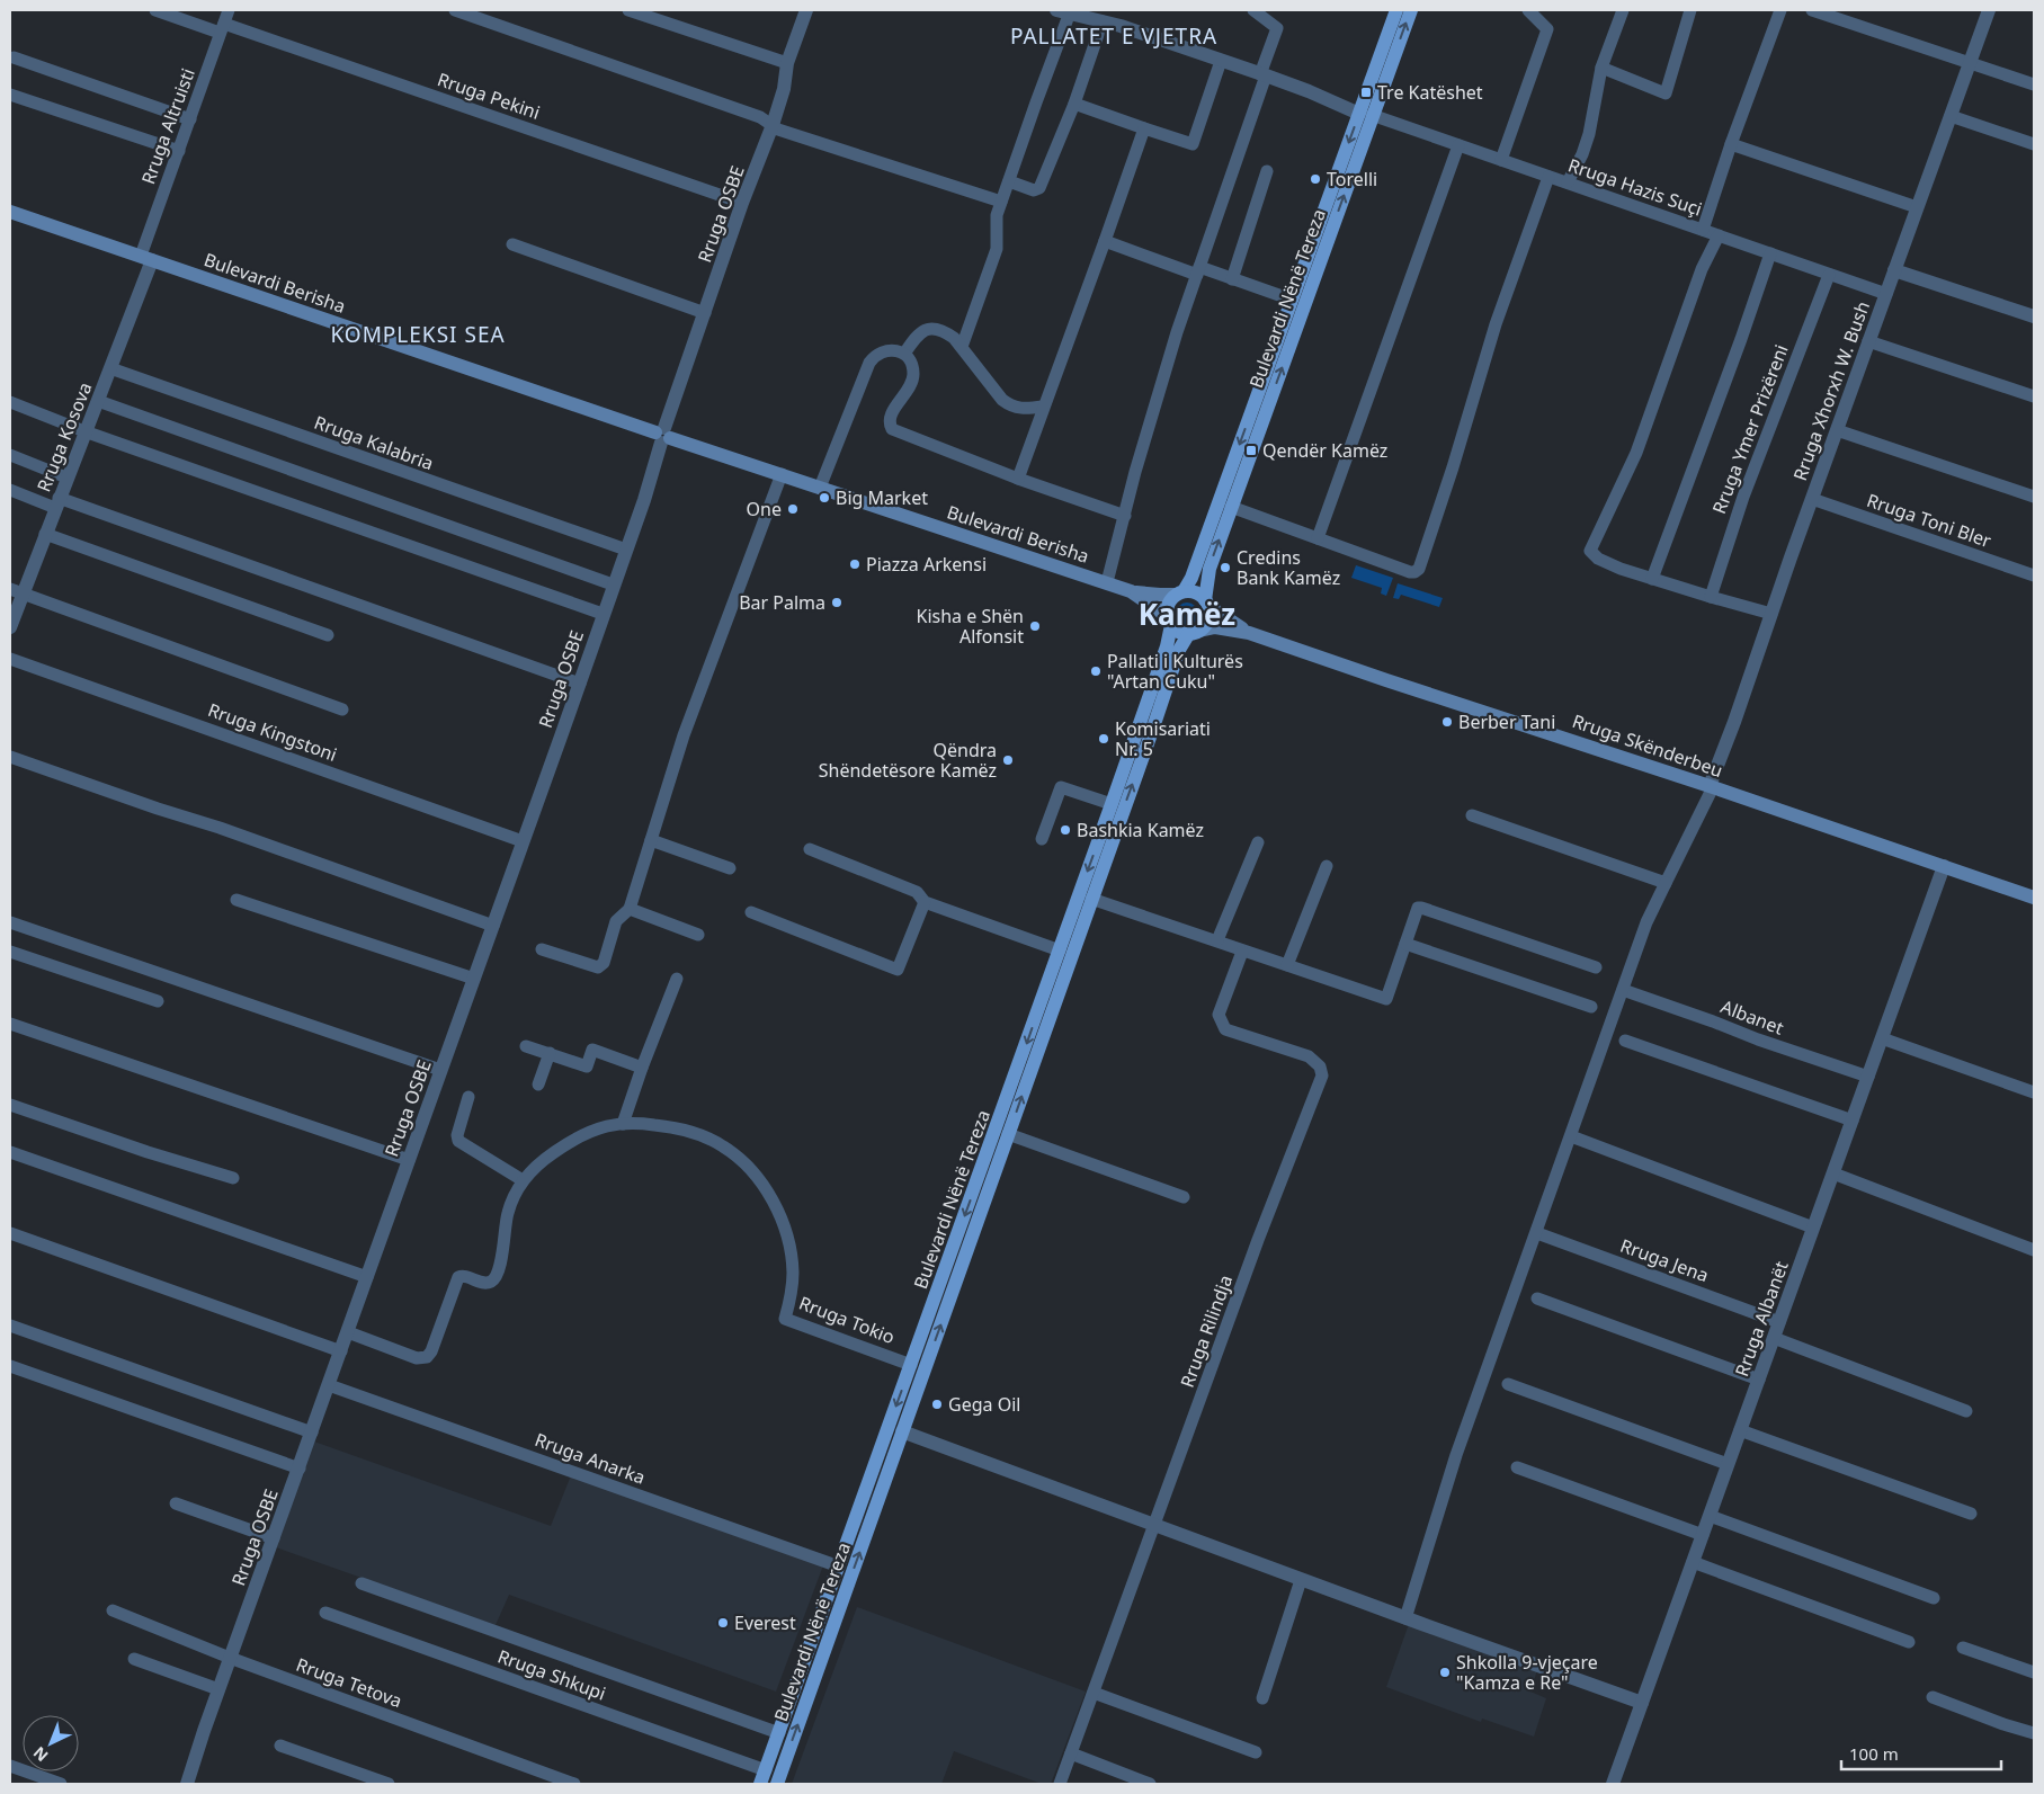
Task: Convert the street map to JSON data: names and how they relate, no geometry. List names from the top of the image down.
{
  "streets": {
    "main road": ["Bulevardi Berisha", "Bulevardi Nënë Tereza", "Rruga Skënderbeu"],
    "street": [
      "Rruga Pekini",
      "Rruga Altruisti",
      "Rruga Hazis Suçi",
      "Rruga OSBE",
      "Rruga Xhorxh W. Bush",
      "Rruga Ymer Prizëreni",
      "Rruga Kosova",
      "Rruga Kalabria",
      "Rruga Toni Bler",
      "Rruga Kingstoni",
      "Albanet",
      "Rruga Jena",
      "Rruga Albanët",
      "Rruga Tokio",
      "Rruga Rilindja",
      "Rruga Anarka",
      "Rruga Shkupi",
      "Rruga Tetova"
    ]
  },
  "crossings": [
    ["Rruga Pekini", "Rruga Altruisti"],
    ["Rruga Pekini", "Rruga OSBE"],
    ["Rruga Altruisti", "Bulevardi Berisha"],
    ["Rruga Altruisti", "Rruga Kosova"],
    ["Rruga Hazis Suçi", "Bulevardi Nënë Tereza"],
    ["Rruga Hazis Suçi", "Rruga Xhorxh W. Bush"],
    ["Rruga Hazis Suçi", "Rruga Ymer Prizëreni"],
    ["Rruga OSBE", "Bulevardi Berisha"],
    ["Rruga OSBE", "Rruga Kalabria"],
    ["Rruga OSBE", "Rruga Kingstoni"],
    ["Rruga OSBE", "Rruga Tokio"],
    ["Rruga OSBE", "Rruga Anarka"],
    ["Rruga OSBE", "Rruga Tetova"],
    ["Bulevardi Berisha", "Bulevardi Nënë Tereza"],
    ["Bulevardi Berisha", "Rruga Kosova"],
    ["Bulevardi Berisha", "Rruga Skënderbeu"],
    ["Bulevardi Nënë Tereza", "Rruga Skënderbeu"],
    ["Bulevardi Nënë Tereza", "Rruga Tokio"],
    ["Bulevardi Nënë Tereza", "Rruga Anarka"],
    ["Bulevardi Nënë Tereza", "Rruga Shkupi"],
    ["Rruga Xhorxh W. Bush", "Rruga Toni Bler"],
    ["Rruga Xhorxh W. Bush", "Rruga Skënderbeu"],
    ["Rruga Kosova", "Rruga Kalabria"],
    ["Rruga Skënderbeu", "Rruga Albanët"],
    ["Albanet", "Rruga Albanët"],
    ["Rruga Jena", "Rruga Albanët"]
  ],
  "districts": ["PALLATET E VJETRA", "KOMPLEKSI SEA", "Kamëz"],
  "places": {
    "transit": ["Tre Katëshet", "Qendër Kamëz"],
    "other": [
      "Torelli",
      "Big Market",
      "One",
      "Piazza Arkensi",
      "Credins Bank Kamëz",
      "Bar Palma",
      "Kisha e Shën Alfonsit",
      "Pallati i Kulturës \"Artan Cuku\"",
      "Berber Tani",
      "Komisariati Nr. 5",
      "Qëndra Shëndetësore Kamëz",
      "Bashkia Kamëz",
      "Gega Oil",
      "Everest",
      "Shkolla 9-vjeçare \"Kamza e Re\""
    ]
  },
  "scale_bar": "100 m",
  "north": "bottom left"
}
